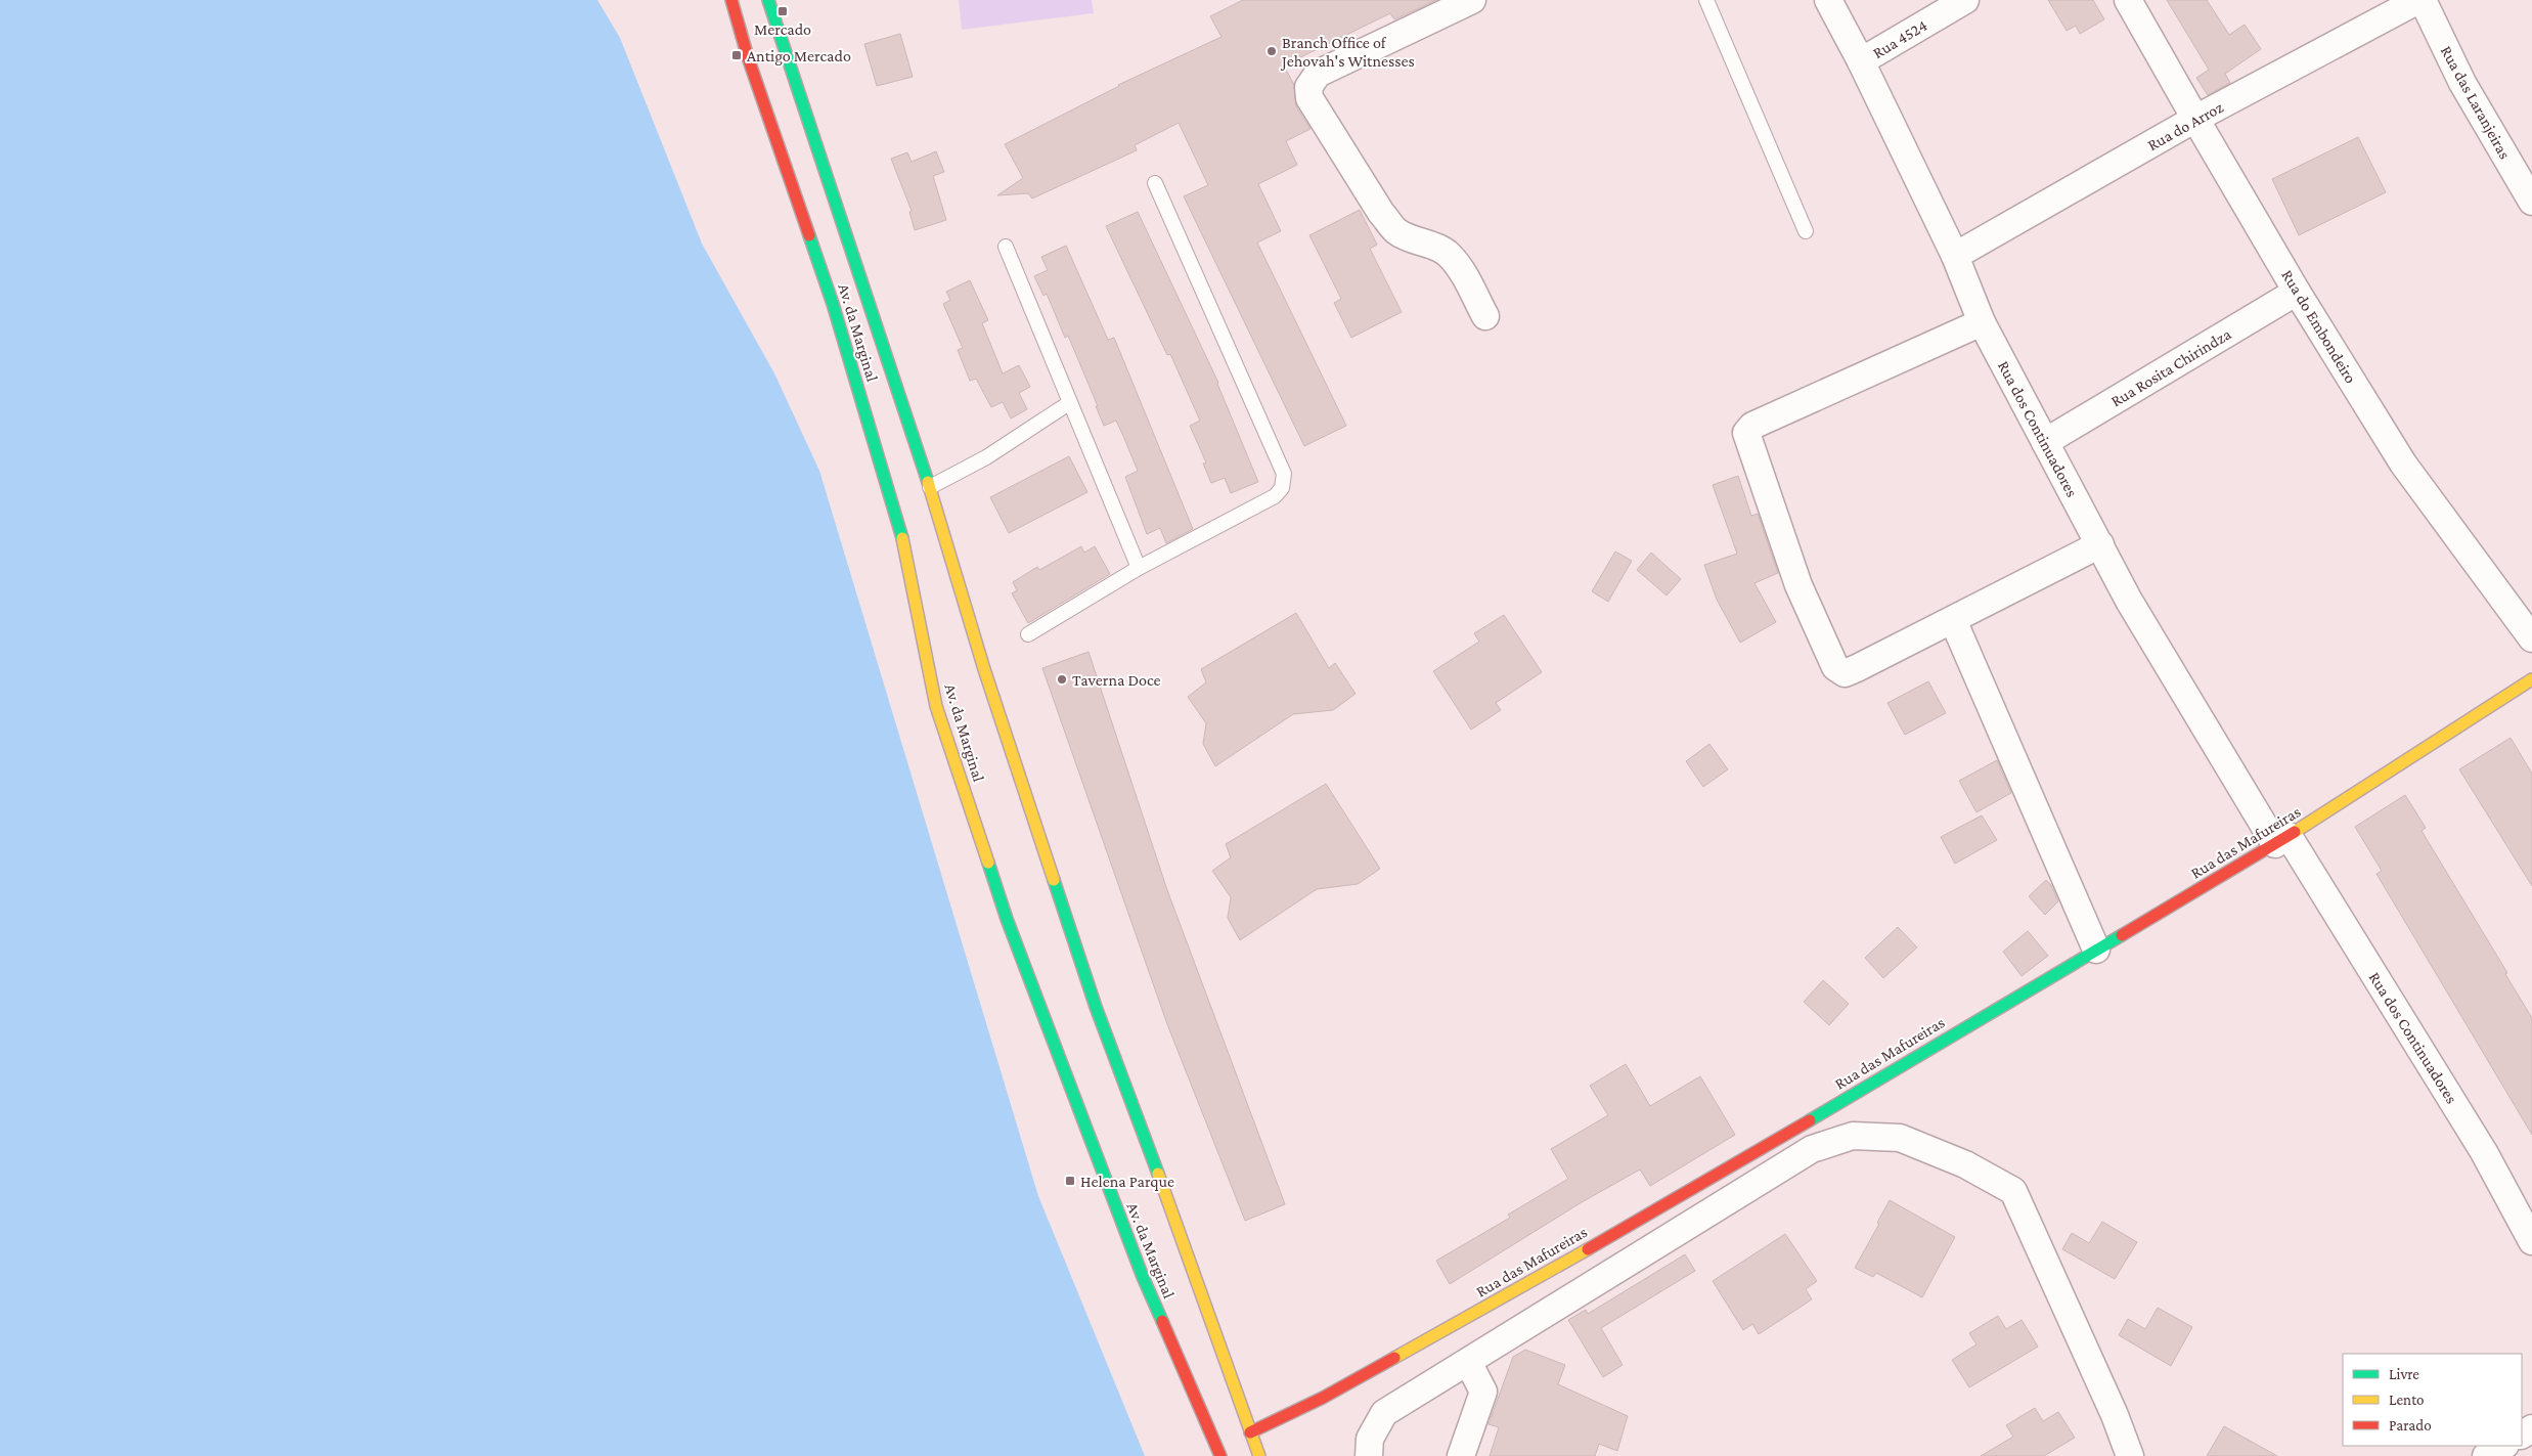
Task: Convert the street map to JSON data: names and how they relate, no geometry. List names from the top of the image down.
{
  "streets": {
    "main road": ["Av. da Marginal", "Rua das Mafureiras"],
    "street": [
      "Rua 4524",
      "Rua das Laranjeiras",
      "Rua do Arroz",
      "Rua do Embondeiro",
      "Rua Rosita Chirindza",
      "Rua dos Continuadores"
    ]
  },
  "crossings": [
    ["Rua 4524", "Rua dos Continuadores"],
    ["Rua do Arroz", "Rua do Embondeiro"],
    ["Rua do Arroz", "Rua dos Continuadores"],
    ["Rua do Embondeiro", "Rua Rosita Chirindza"],
    ["Av. da Marginal", "Rua das Mafureiras"],
    ["Rua Rosita Chirindza", "Rua dos Continuadores"],
    ["Rua dos Continuadores", "Rua das Mafureiras"]
  ],
  "places": {
    "transit": ["Mercado", "Antigo Mercado", "Helena Parque"],
    "other": ["Branch Office of Jehovah's Witnesses", "Taverna Doce"]
  },
  "legend": ["Livre", "Lento", "Parado"]
}
